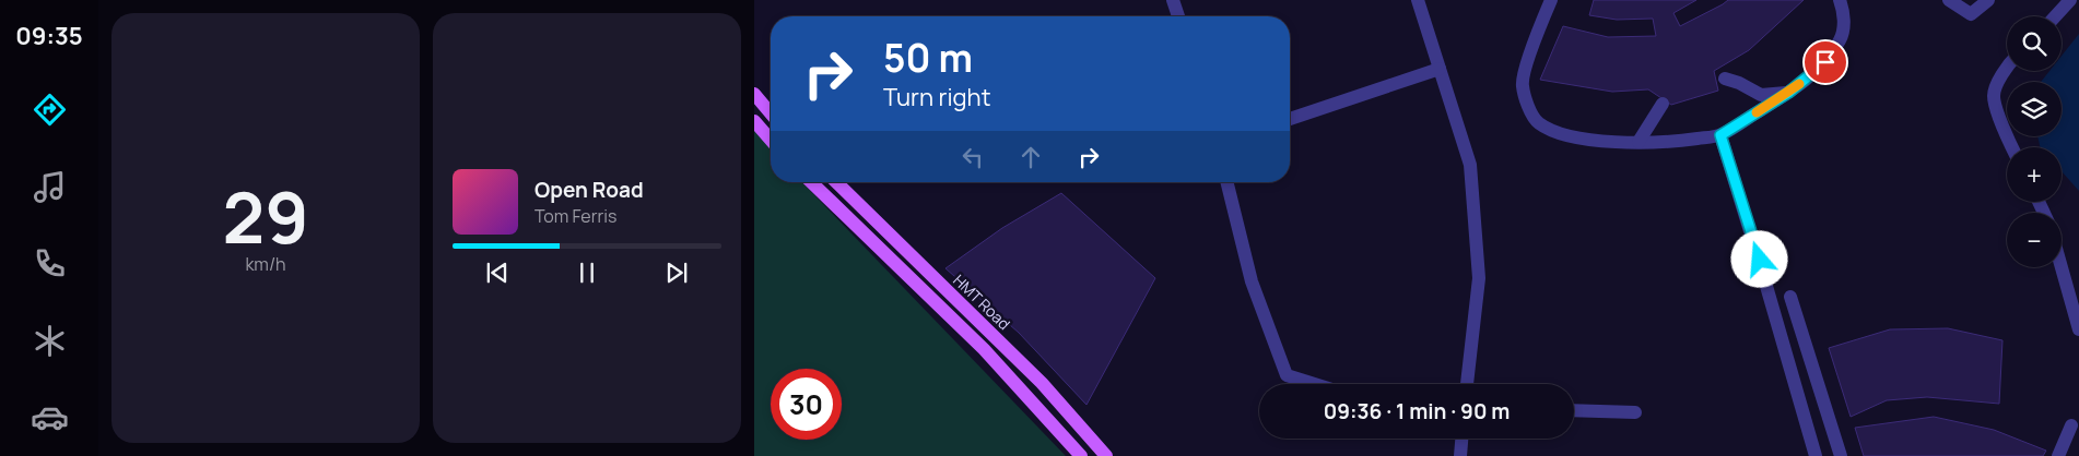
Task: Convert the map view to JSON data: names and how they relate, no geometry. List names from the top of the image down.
{
  "streets": {
    "main road": ["HMT Road"]
  },
  "page": {
    "tabs": "09:35",
    "tile": ["29", "km/h"],
    "map_buttons": ["+", "−"],
    "turn": ["50 m", "Turn right"],
    "song": ["Open Road", "Tom Ferris"],
    "limit": "30",
    "trip": "09:36 · 1 min · 90 m"
  }
}
